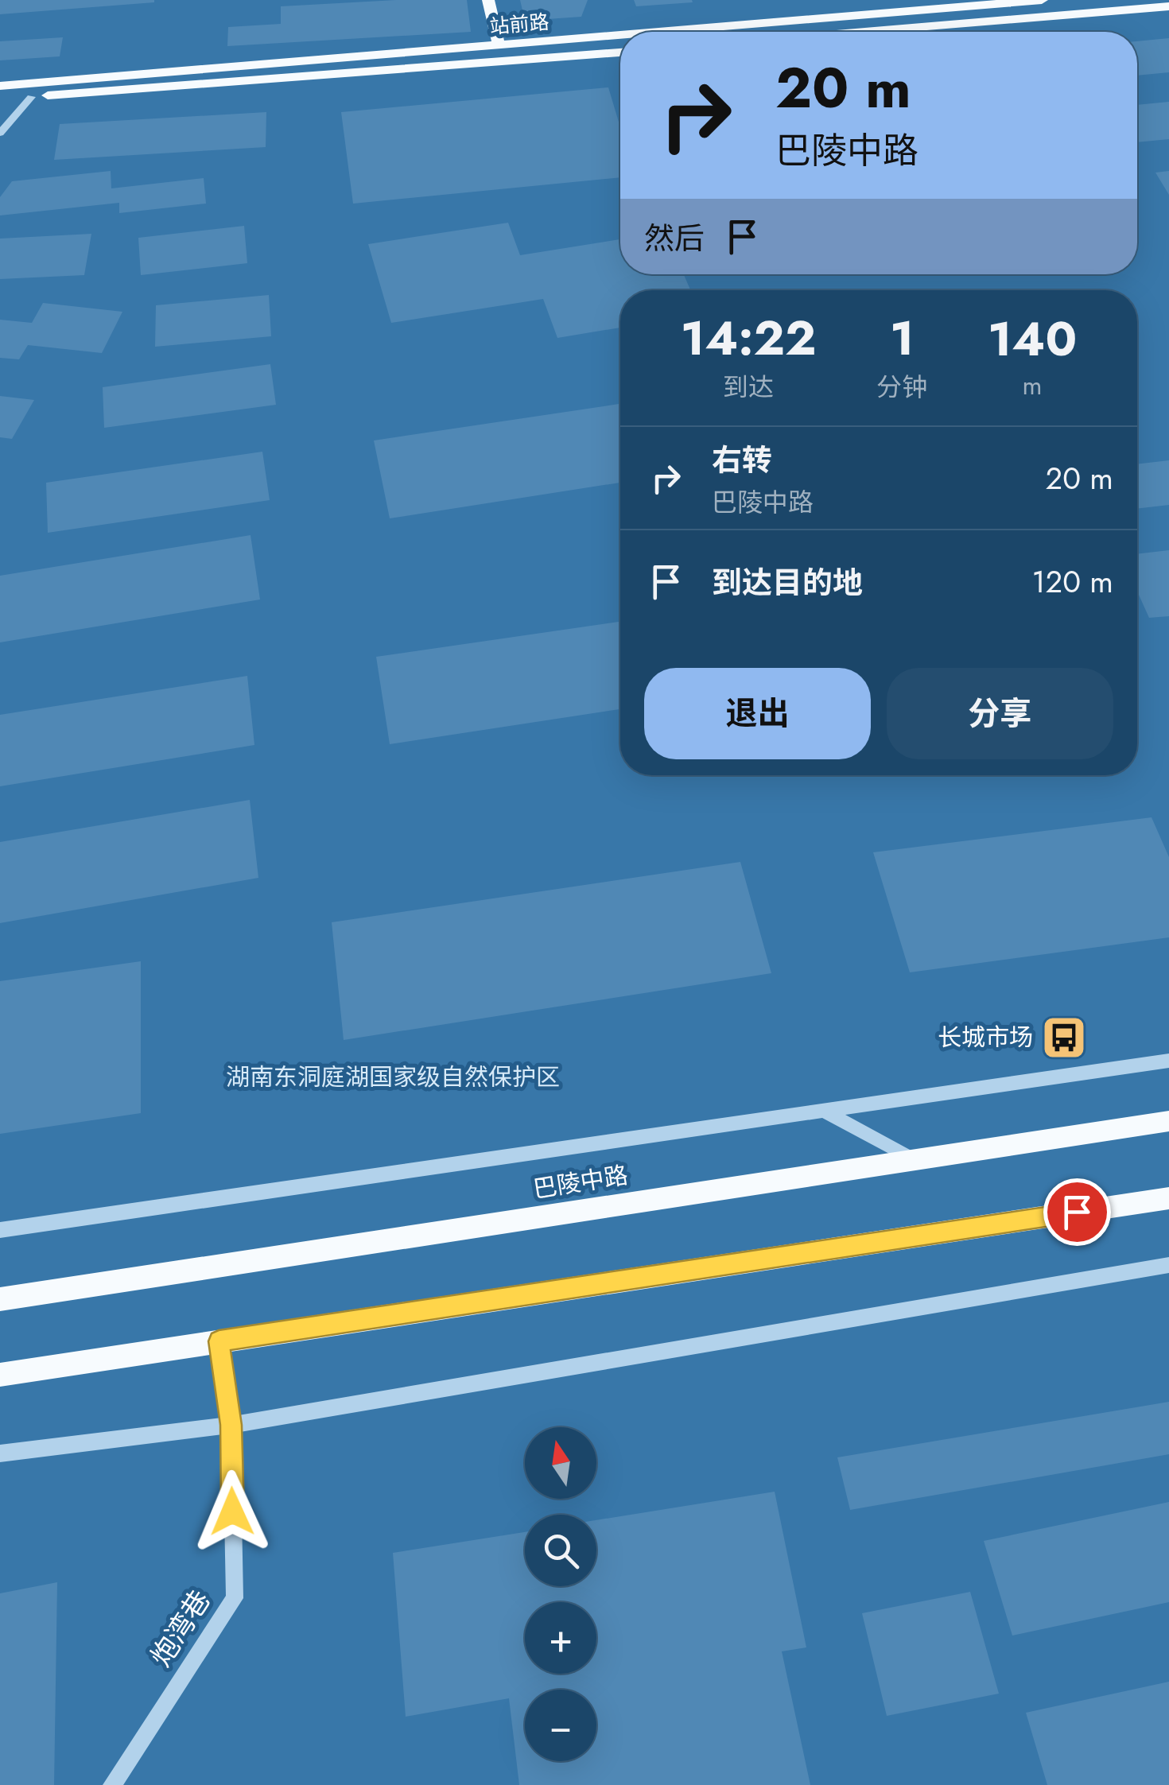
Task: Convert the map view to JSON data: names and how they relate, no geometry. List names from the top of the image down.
{
  "streets": {
    "main road": ["站前路", "巴陵中路"],
    "street": ["炮湾巷"]
  },
  "parks": ["湖南东洞庭湖国家级自然保护区"],
  "places": {
    "bus stop": ["长城市场"]
  },
  "north": "top",
  "page": {
    "turn": ["20 m", "巴陵中路"],
    "then": "然后",
    "eta": [
      "14:22",
      "到达",
      "1",
      "分钟",
      "140",
      "m"
    ],
    "list": [
      {
        "name": "右转",
        "note": "巴陵中路",
        "value": "20 m"
      },
      {
        "name": "到达目的地",
        "value": "120 m"
      }
    ],
    "buttons": ["退出", "分享"],
    "map_buttons": ["+", "−"]
  }
}
